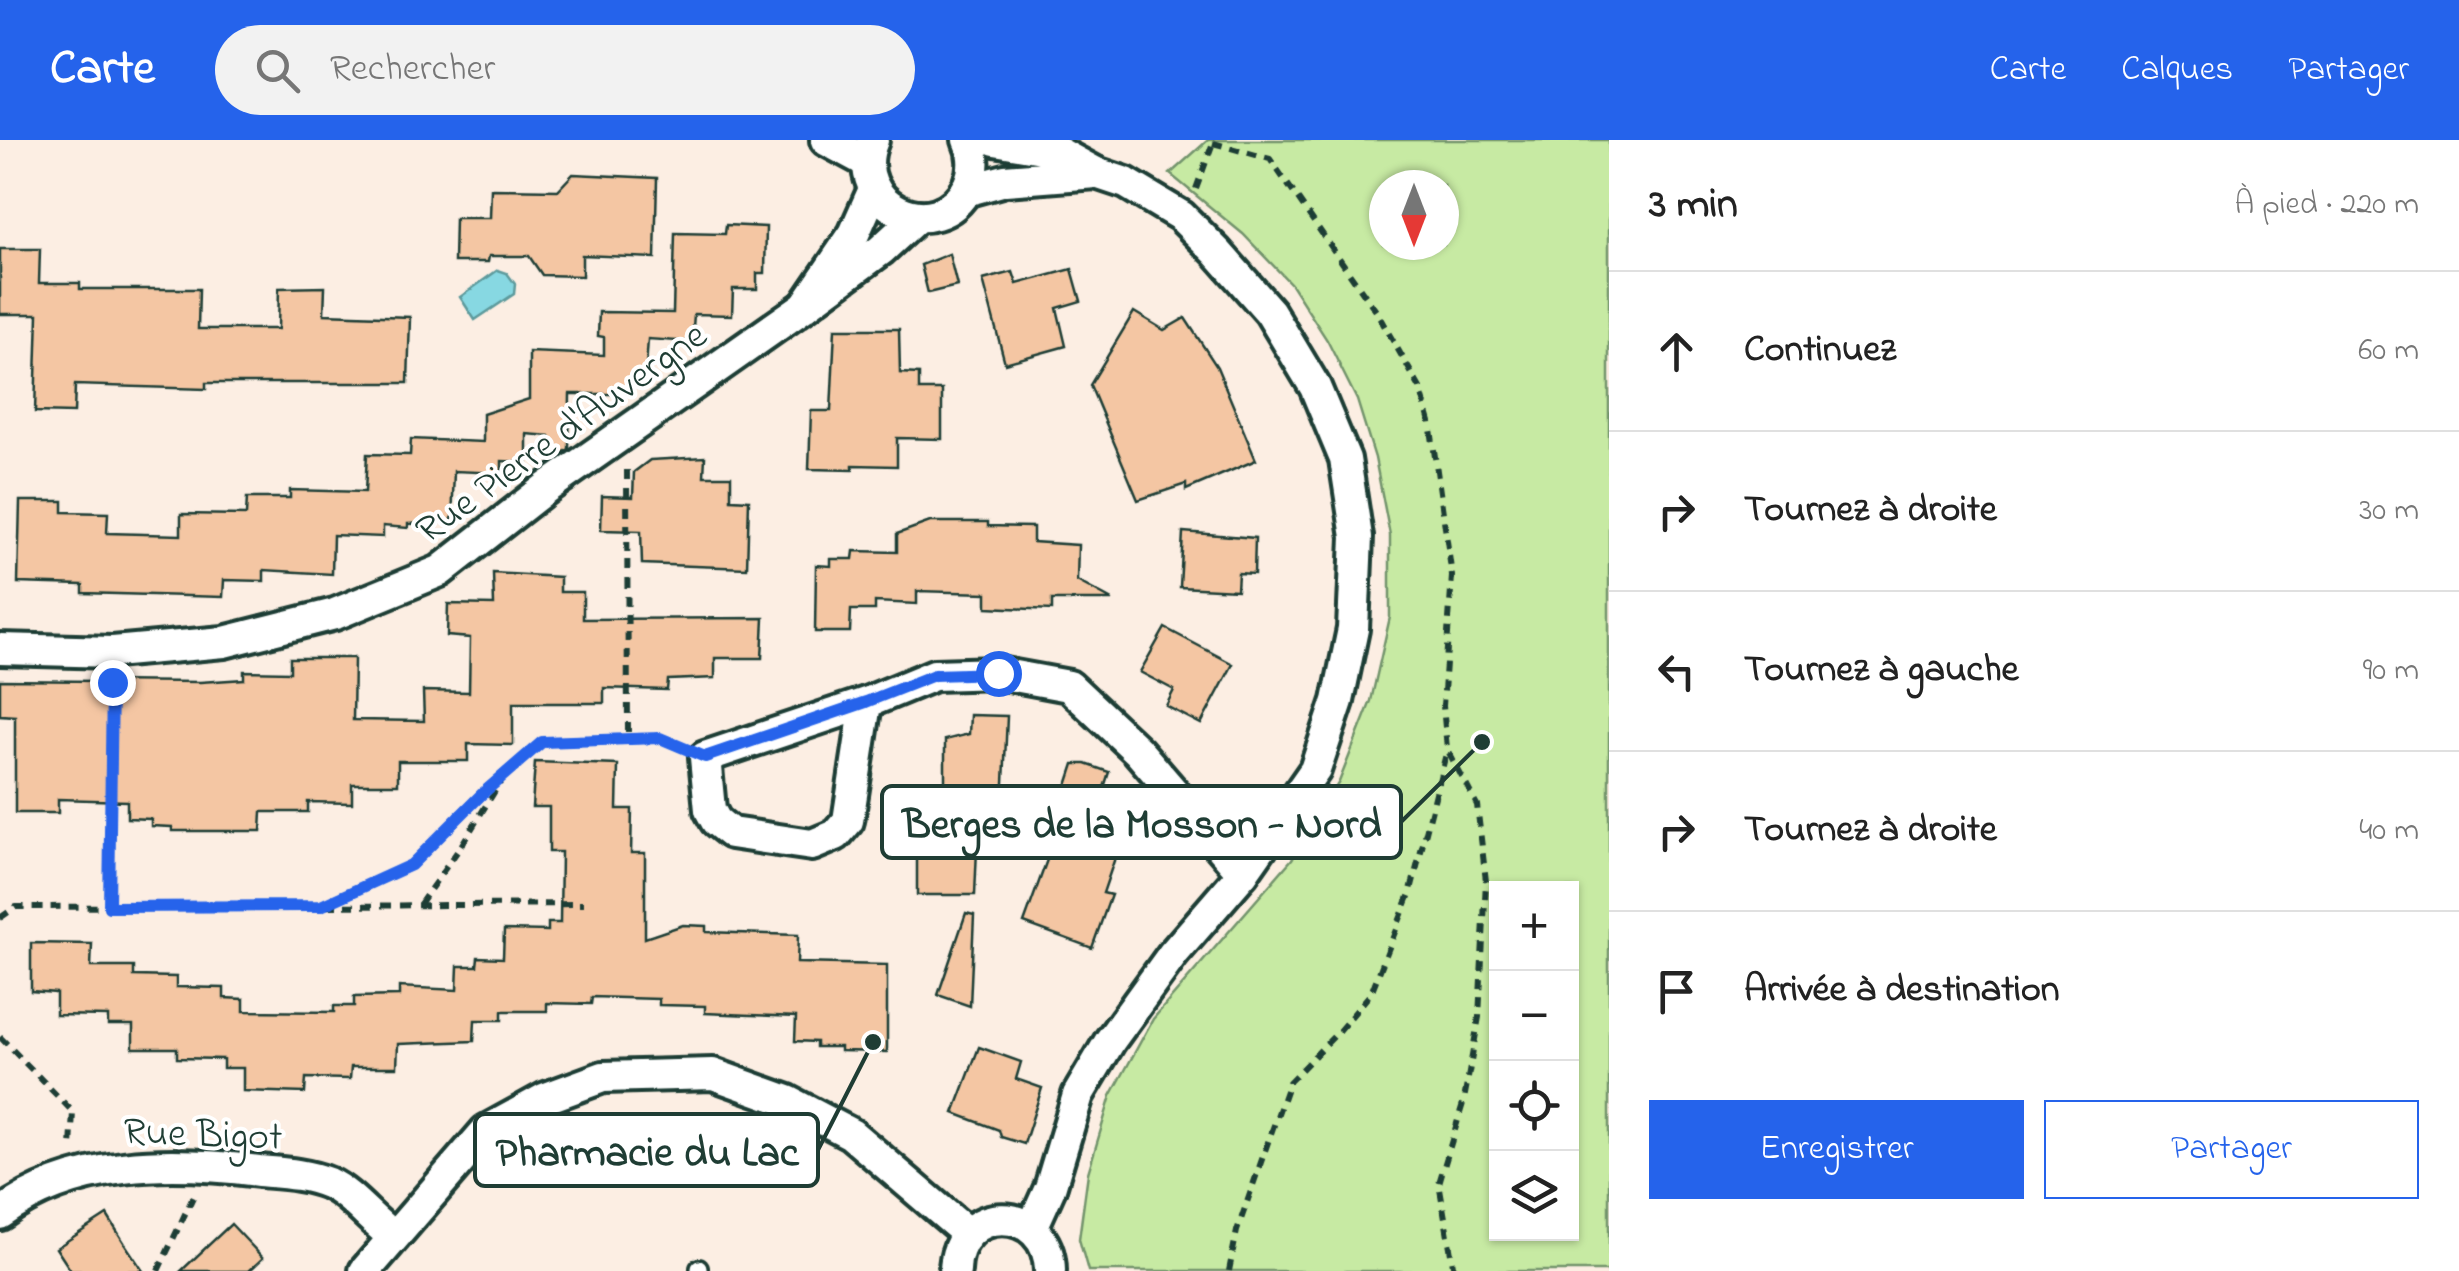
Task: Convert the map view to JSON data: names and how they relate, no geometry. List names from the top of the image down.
{
  "streets": {
    "street": ["Rue Pierre d'Auvergne", "Rue Bigot"]
  },
  "places": ["Berges de la Mosson - Nord", "Pharmacie du Lac"],
  "north": "bottom",
  "page": {
    "header": "Carte",
    "search": "Rechercher",
    "nav": ["Carte", "Calques", "Partager"],
    "heading": ["3 min", "À pied · 220 m"],
    "list": [
      ["Continuez", "60 m"],
      ["Tournez à droite", "30 m"],
      ["Tournez à gauche", "90 m"],
      ["Tournez à droite", "40 m"],
      "Arrivée à destination"
    ],
    "map_buttons": ["+", "−"],
    "buttons": ["Enregistrer", "Partager"]
  }
}
